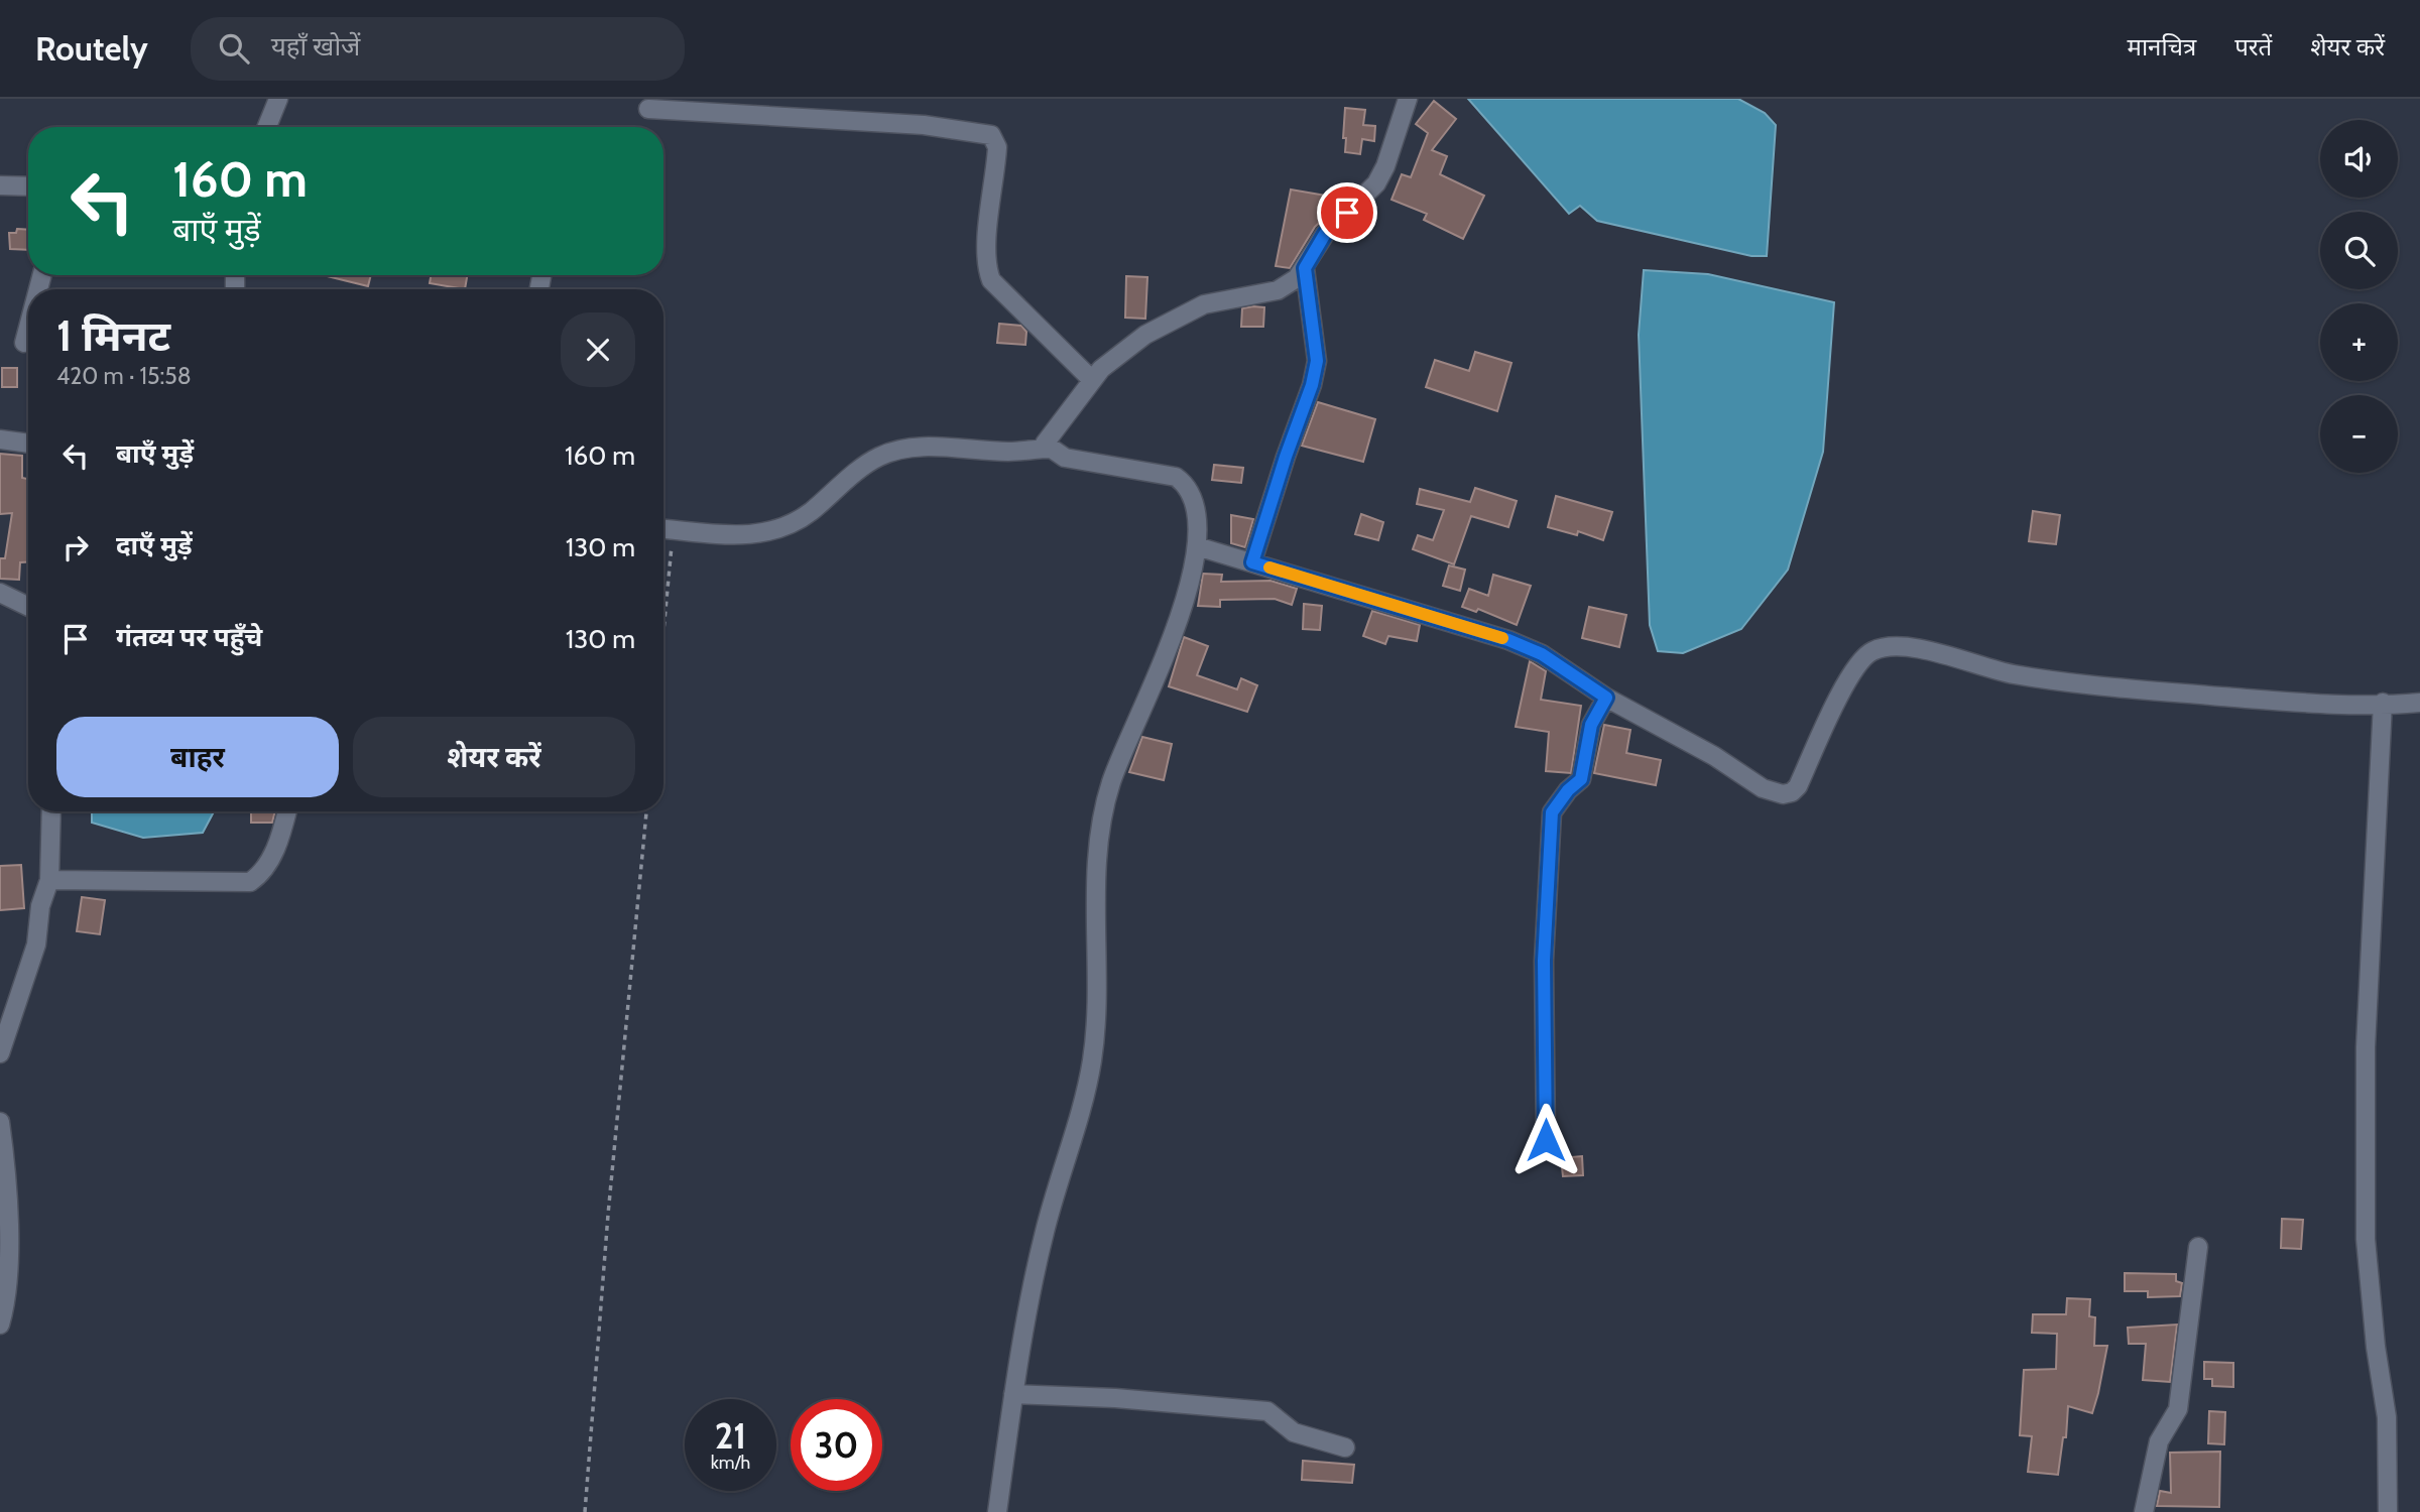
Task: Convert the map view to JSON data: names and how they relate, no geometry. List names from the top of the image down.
{
  "page": {
    "header": "Routely",
    "search": "यहाँ खोजें",
    "nav": ["मानचित्र", "परतें", "शेयर करें"],
    "map_buttons": ["+", "−"],
    "turn": ["160 m", "बाएँ मुड़ें"],
    "heading": ["1 मिनट", "420 m · 15:58"],
    "list": [
      {
        "name": "बाएँ मुड़ें",
        "value": "160 m"
      },
      {
        "name": "दाएँ मुड़ें",
        "value": "130 m"
      },
      {
        "name": "गंतव्य पर पहुँचे",
        "value": "130 m"
      }
    ],
    "buttons": ["बाहर", "शेयर करें"],
    "speed": "21 km/h",
    "limit": "30"
  }
}
